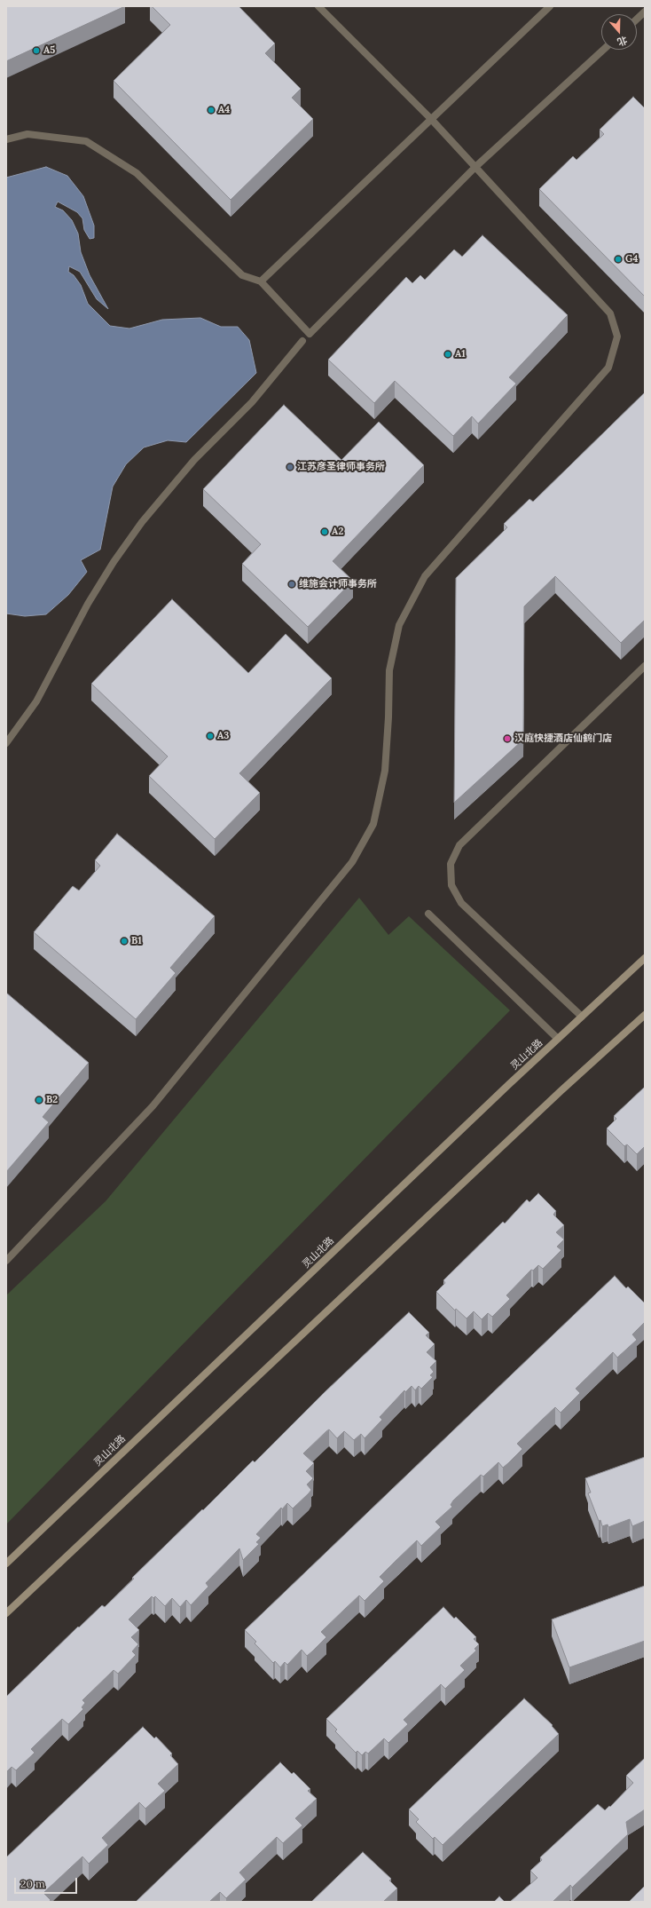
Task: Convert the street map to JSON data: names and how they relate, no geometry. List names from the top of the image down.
{
  "streets": {
    "street": ["灵山北路"]
  },
  "places": [
    "A5",
    "A4",
    "G4",
    "A1",
    "江苏彦圣律师事务所",
    "A2",
    "维施会计师事务所",
    "A3",
    "汉庭快捷酒店仙鹤门店",
    "B1",
    "B2"
  ],
  "scale_bar": "20 m",
  "north": "bottom"
}
